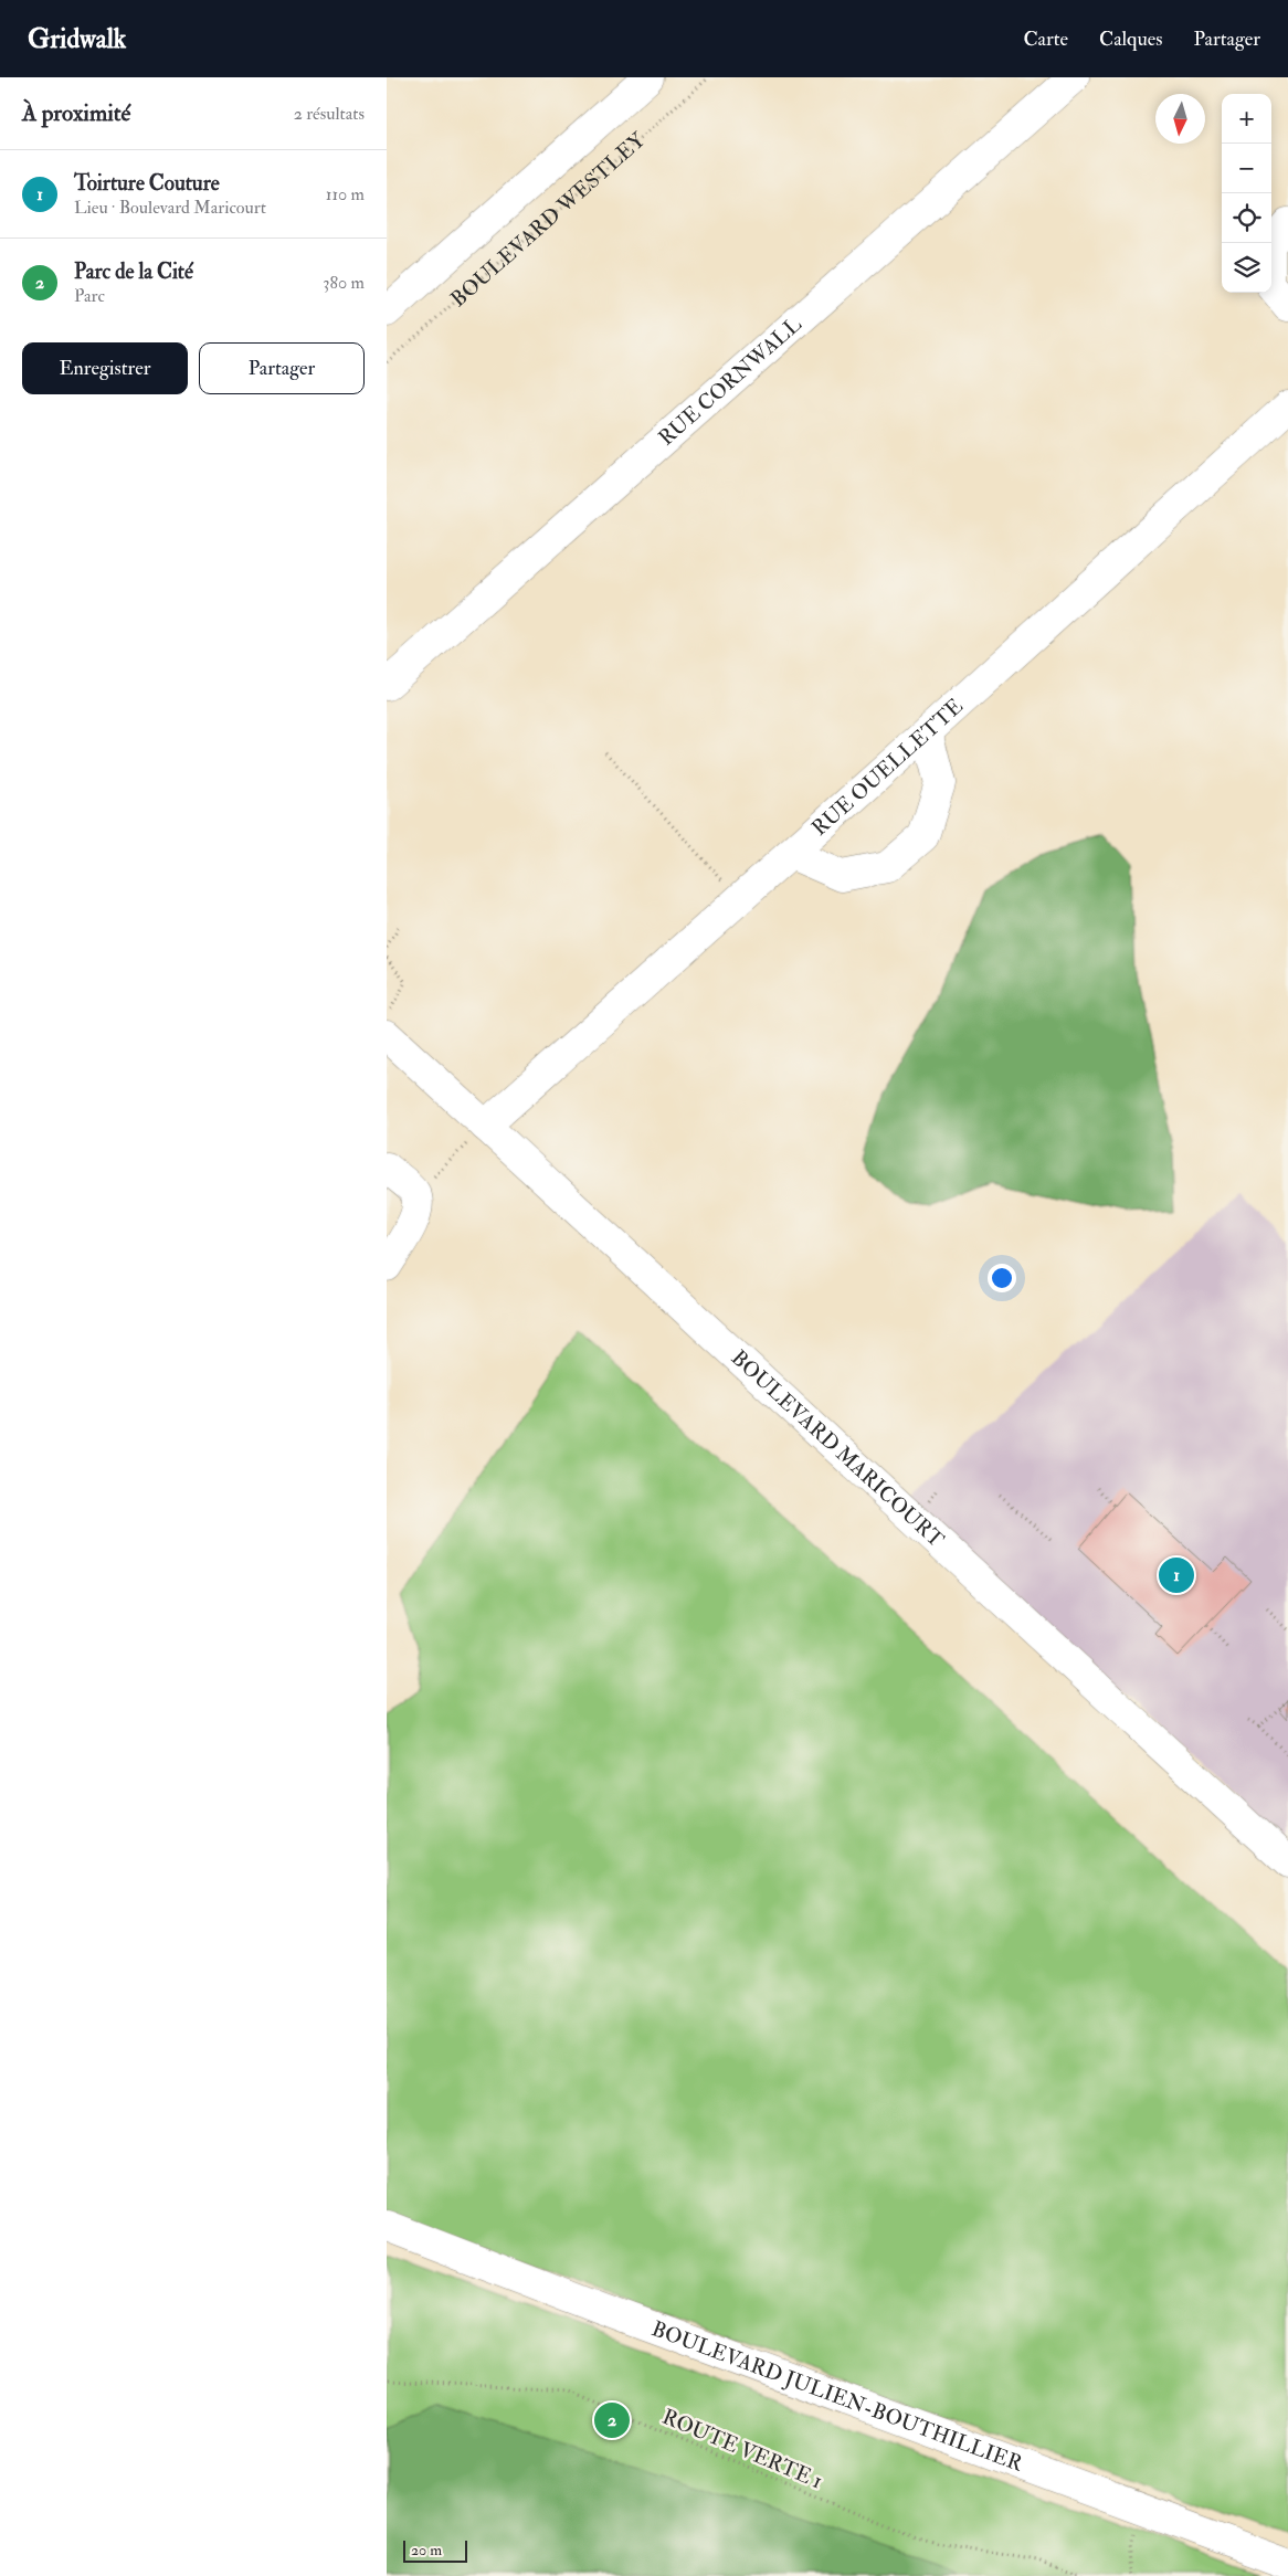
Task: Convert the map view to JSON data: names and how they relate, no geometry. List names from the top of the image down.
{
  "streets": {
    "street": [
      "BOULEVARD WESTLEY",
      "RUE CORNWALL",
      "RUE OUELLETTE",
      "BOULEVARD MARICOURT",
      "BOULEVARD JULIEN-BOUTHILLIER"
    ],
    "path": ["ROUTE VERTE 1"]
  },
  "crossings": [
    ["RUE OUELLETTE", "BOULEVARD MARICOURT"]
  ],
  "scale_bar": "20 m",
  "north": "bottom",
  "page": {
    "header": "Gridwalk",
    "nav": ["Carte", "Calques", "Partager"],
    "heading": ["À proximité", "2 résultats"],
    "map_buttons": ["+", "−"],
    "list": [
      {
        "mark": "1",
        "name": "Toirture Couture",
        "note": "Lieu · Boulevard Maricourt",
        "value": "110 m"
      },
      {
        "mark": "2",
        "name": "Parc de la Cité",
        "note": "Parc",
        "value": "380 m"
      }
    ],
    "buttons": ["Enregistrer", "Partager"],
    "pins": ["1", "2"],
    "scale": "20 m"
  }
}
